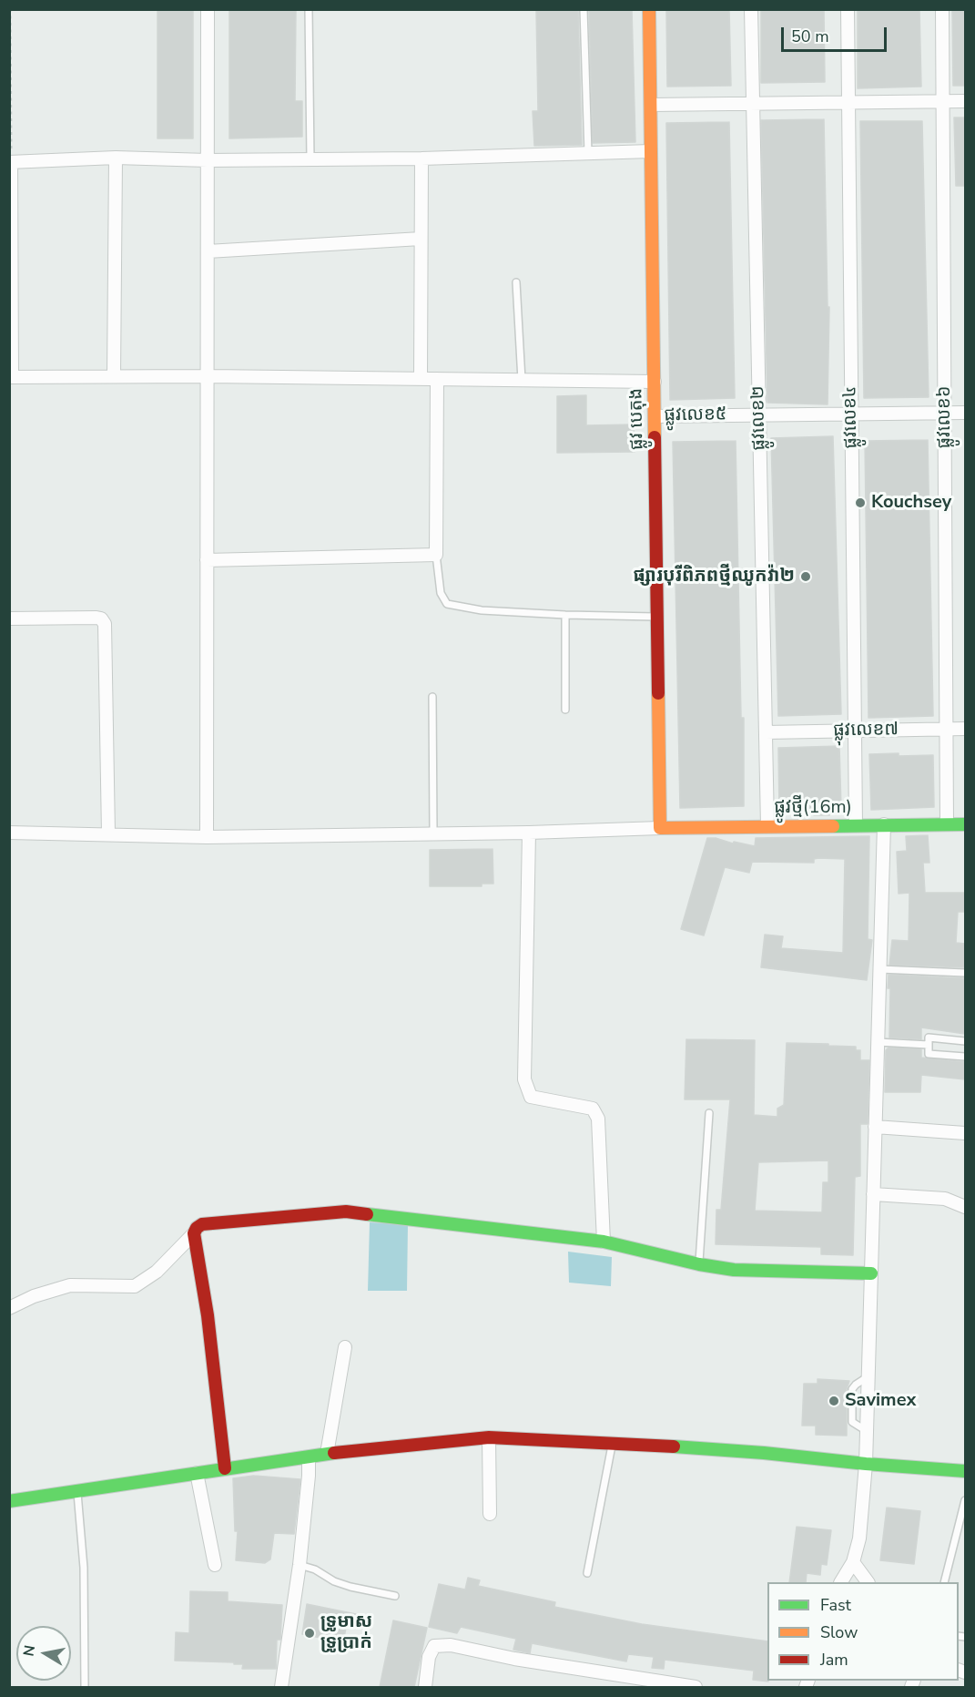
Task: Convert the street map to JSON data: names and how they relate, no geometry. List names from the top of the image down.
{
  "streets": {
    "street": [
      "ផ្លូវលេខ៥",
      "ផ្លូវលេខ៤",
      "ផ្លូវលេខ៦",
      "ផ្លូវលេខ២",
      "ផ្លូវ បេតុង",
      "ផ្លុវលេខ៧",
      "ផ្លូវថ្មី(16m)"
    ]
  },
  "crossings": [
    ["ផ្លូវលេខ៥", "ផ្លូវលេខ៤"],
    ["ផ្លូវលេខ៥", "ផ្លូវលេខ៦"],
    ["ផ្លូវលេខ៥", "ផ្លូវលេខ២"],
    ["ផ្លូវលេខ៥", "ផ្លូវ បេតុង"],
    ["ផ្លូវលេខ៤", "ផ្លុវលេខ៧"],
    ["ផ្លូវលេខ៤", "ផ្លូវថ្មី(16m)"],
    ["ផ្លូវលេខ៦", "ផ្លុវលេខ៧"],
    ["ផ្លូវលេខ៦", "ផ្លូវថ្មី(16m)"],
    ["ផ្លូវលេខ២", "ផ្លុវលេខ៧"],
    ["ផ្លូវលេខ២", "ផ្លូវថ្មី(16m)"],
    ["ផ្លូវ បេតុង", "ផ្លូវថ្មី(16m)"]
  ],
  "places": [
    "Kouchsey",
    "ផ្សារបុរីពិភពថ្មីឈូកវ៉ា២",
    "Savimex",
    "ទ្រូមាស ទ្រូប្រាក់"
  ],
  "legend": ["Fast", "Slow", "Jam"],
  "scale_bar": "50 m",
  "north": "left"
}
